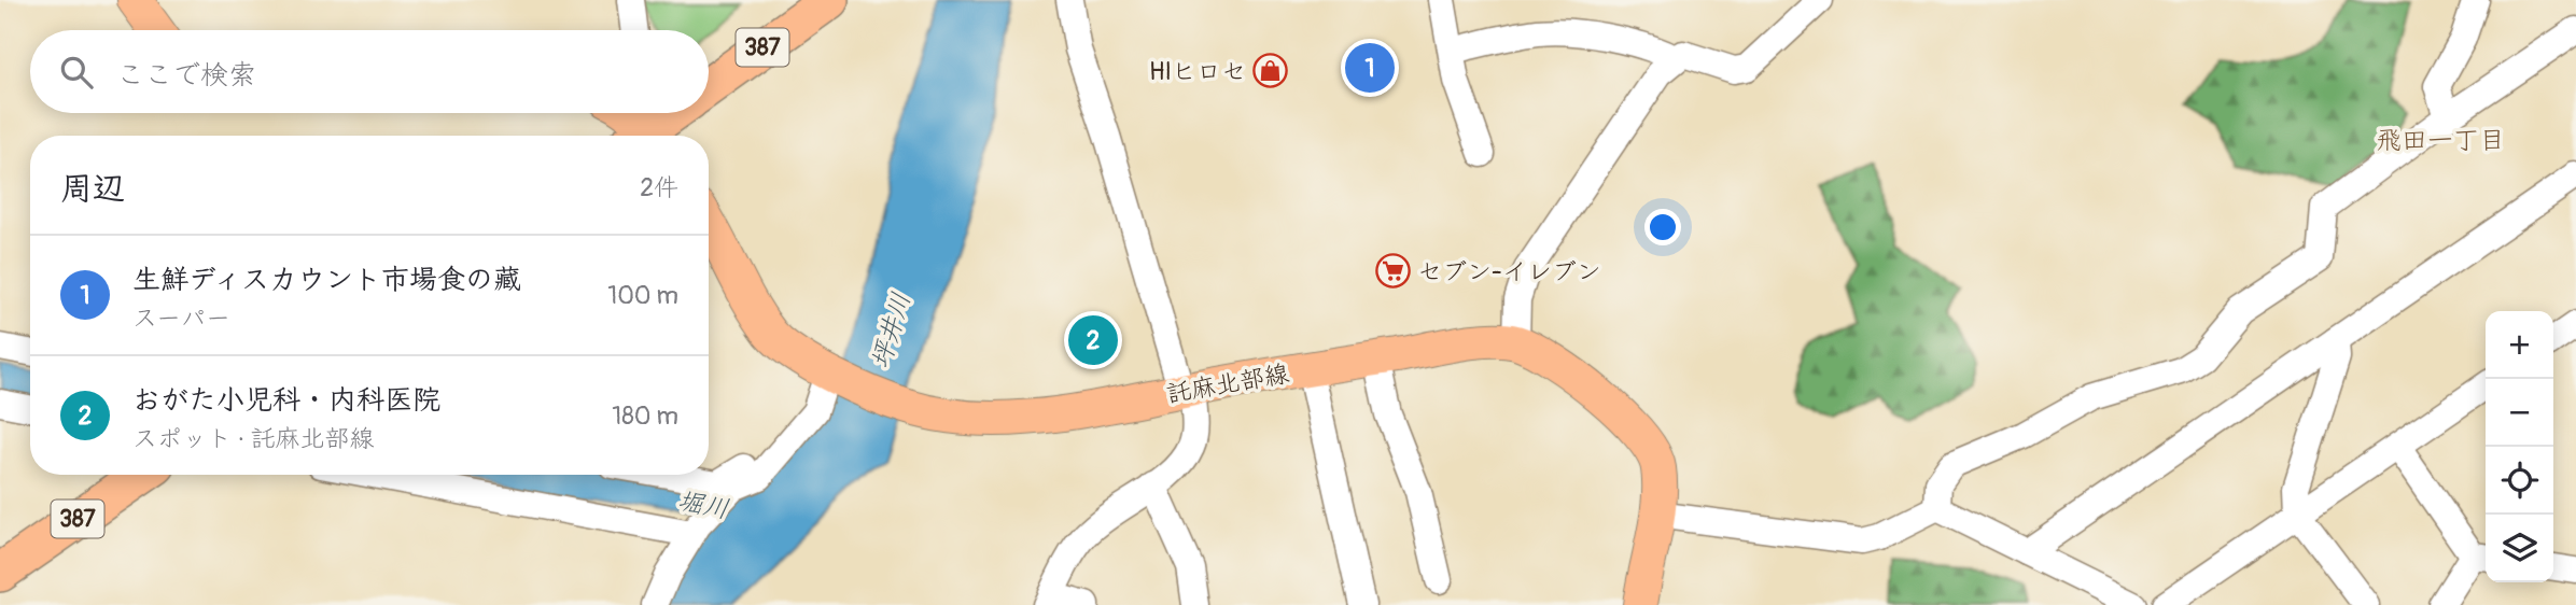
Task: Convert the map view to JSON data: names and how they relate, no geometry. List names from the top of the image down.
{
  "streets": {
    "highway": ["387"],
    "main road": ["託麻北部線"]
  },
  "districts": ["飛田一丁目"],
  "water": ["坪井川", "堀川"],
  "places": {
    "shop": ["HIヒロセ"],
    "supermarket": ["セブン-イレブン"]
  },
  "page": {
    "search": "ここで検索",
    "pins": ["1", "2"],
    "heading": ["周辺", "2件"],
    "list": [
      {
        "mark": "1",
        "name": "生鮮ディスカウント市場食の藏",
        "note": "スーパー",
        "value": "100 m"
      },
      {
        "mark": "2",
        "name": "おがた小児科・内科医院",
        "note": "スポット · 託麻北部線",
        "value": "180 m"
      }
    ],
    "map_buttons": ["+", "−"]
  }
}
